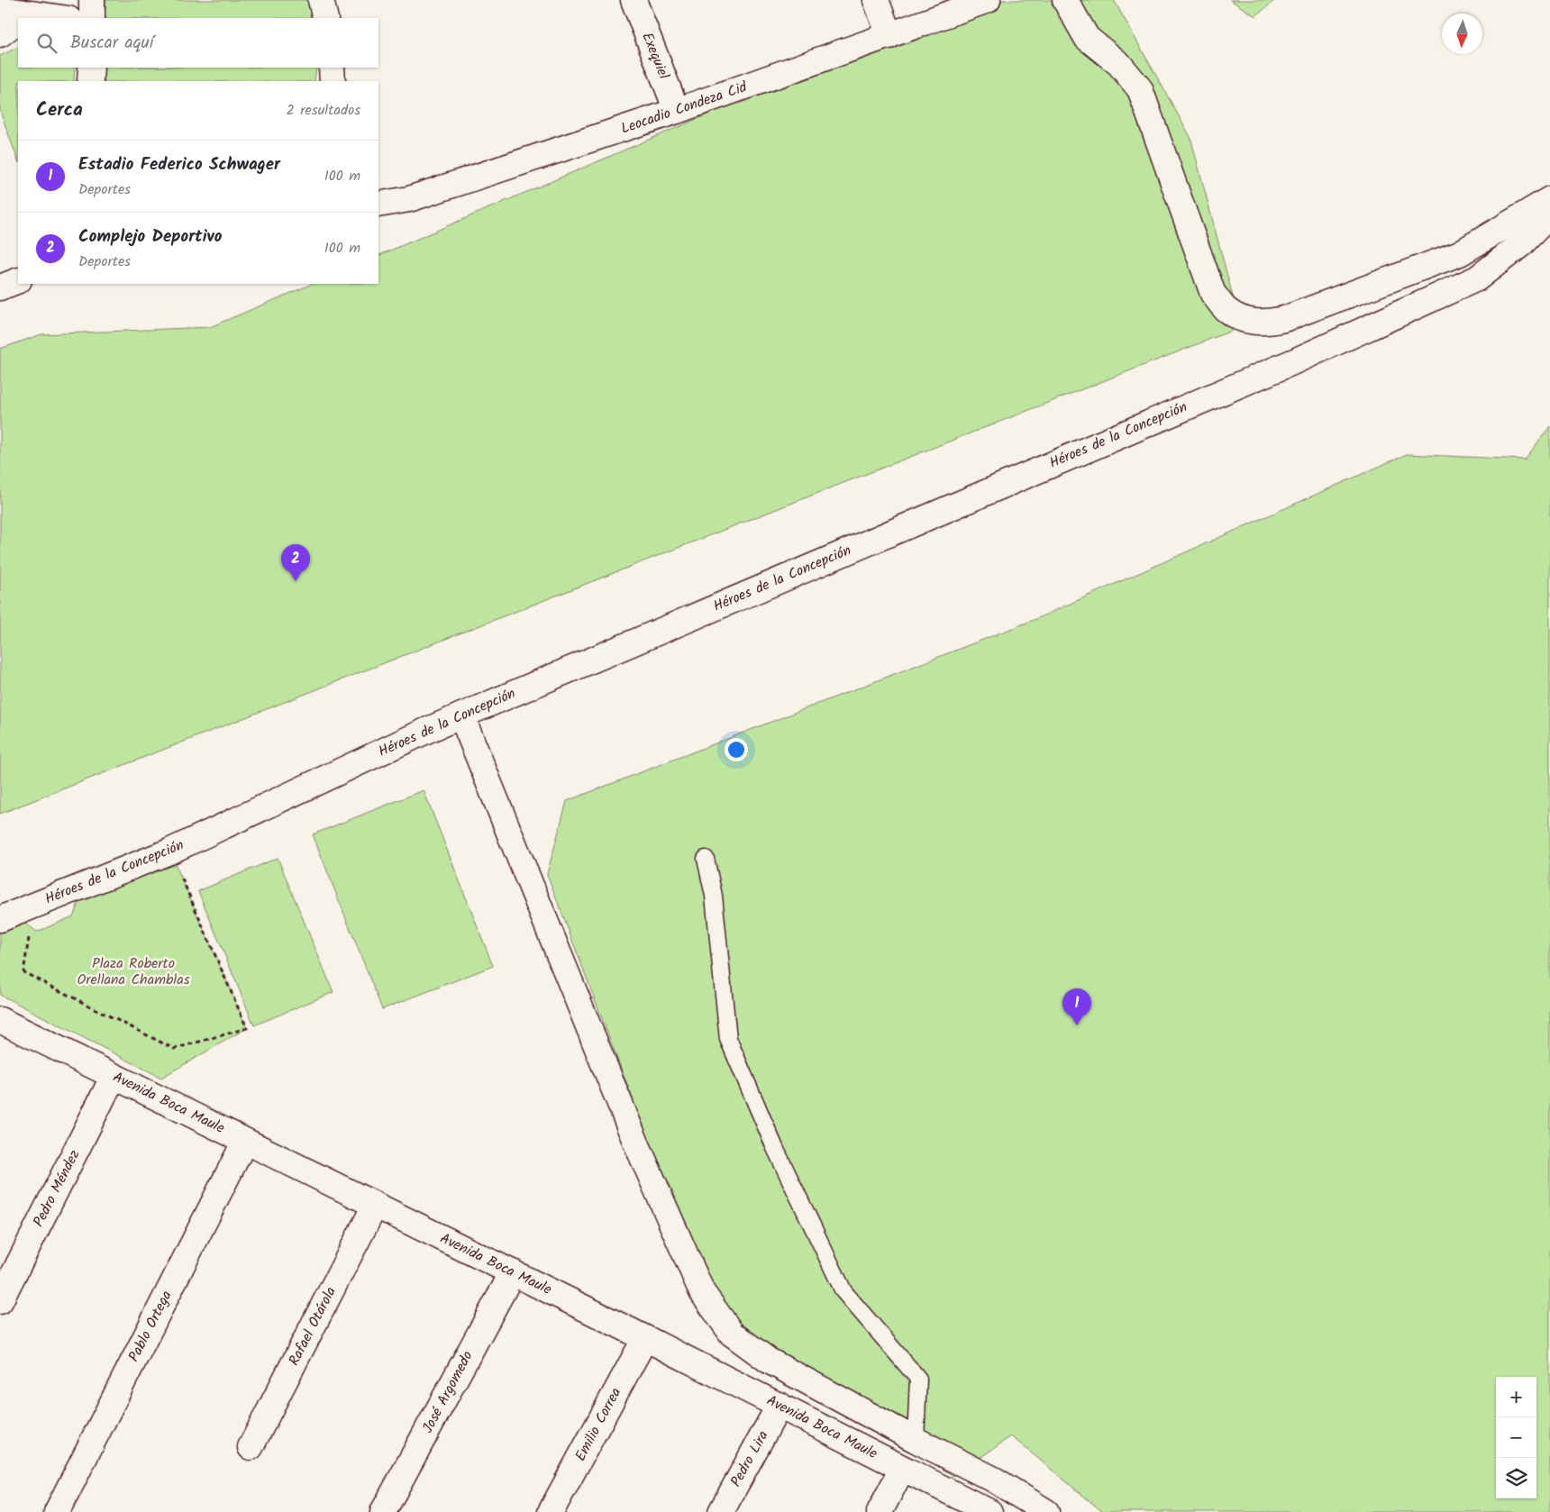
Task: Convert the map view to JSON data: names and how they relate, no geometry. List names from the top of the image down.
{
  "streets": {
    "street": [
      "Exequiel",
      "Leocadio Condeza Cid",
      "Héroes de la Concepción",
      "Avenida Boca Maule",
      "Pedro Méndez",
      "Pablo Ortega",
      "Rafael Otárola",
      "José Argomedo",
      "Emilio Correa",
      "Pedro Lira"
    ]
  },
  "crossings": [
    ["Exequiel", "Leocadio Condeza Cid"],
    ["Avenida Boca Maule", "Pedro Méndez"],
    ["Avenida Boca Maule", "Pablo Ortega"],
    ["Avenida Boca Maule", "Rafael Otárola"],
    ["Avenida Boca Maule", "José Argomedo"],
    ["Avenida Boca Maule", "Emilio Correa"],
    ["Avenida Boca Maule", "Pedro Lira"]
  ],
  "parks": ["Plaza Roberto Orellana Chamblas"],
  "north": "bottom",
  "page": {
    "search": "Buscar aquí",
    "heading": ["Cerca", "2 resultados"],
    "list": [
      {
        "mark": "1",
        "name": "Estadio Federico Schwager",
        "note": "Deportes",
        "value": "100 m"
      },
      {
        "mark": "2",
        "name": "Complejo Deportivo",
        "note": "Deportes",
        "value": "100 m"
      }
    ],
    "pins": ["2", "1"],
    "map_buttons": ["+", "−"]
  }
}
